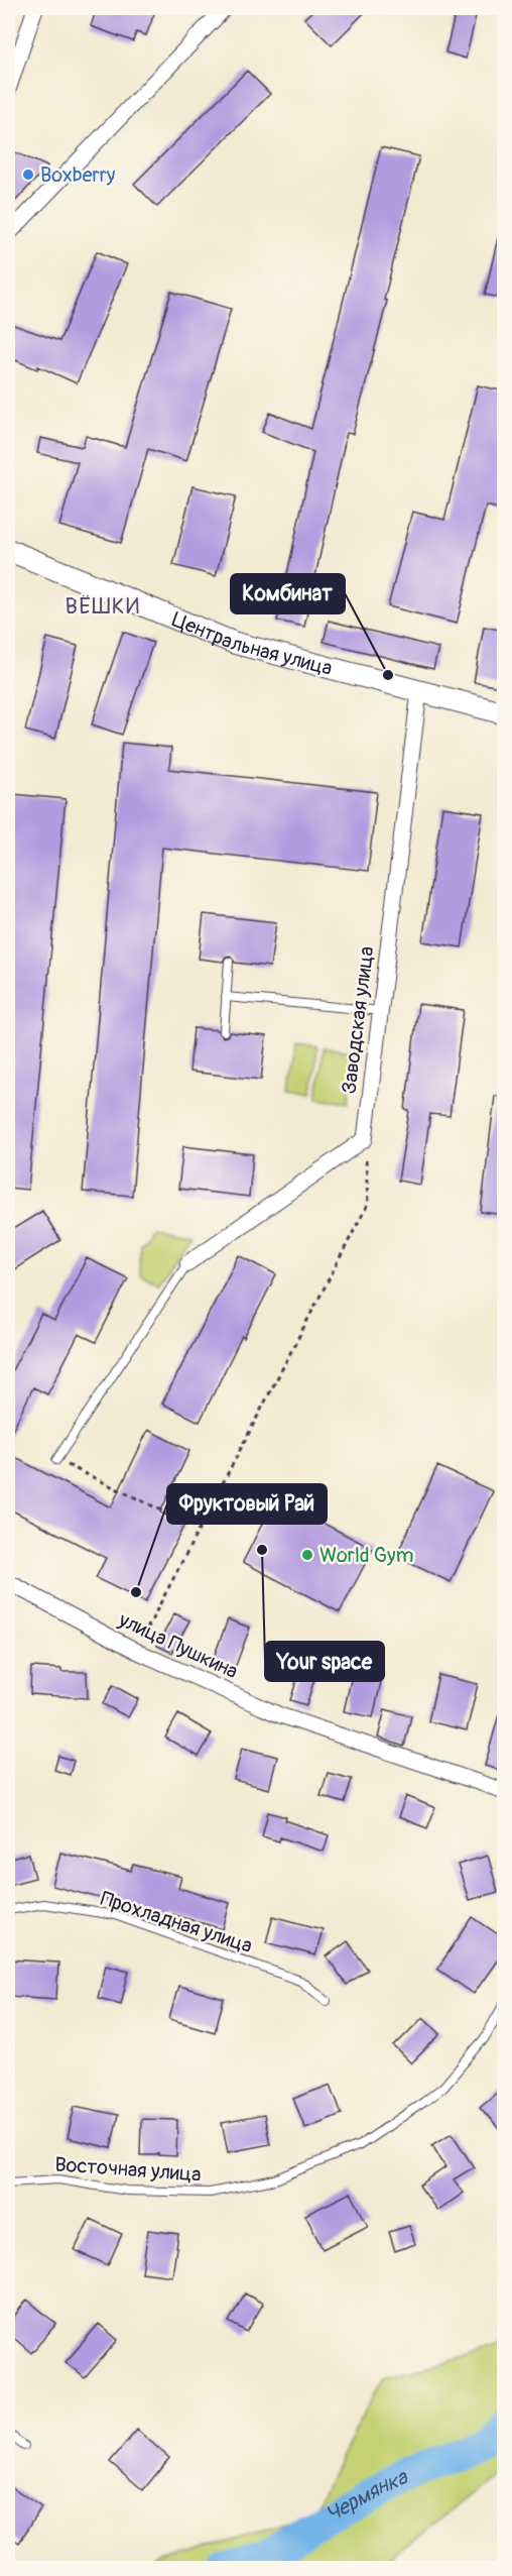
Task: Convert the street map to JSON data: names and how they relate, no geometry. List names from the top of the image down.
{
  "streets": {
    "street": ["Центральная улица", "Заводская улица", "улица Пушкина"],
    "lane": ["Прохладная улица", "Восточная улица"]
  },
  "crossings": [
    ["Центральная улица", "Заводская улица"]
  ],
  "districts": ["ВЁШКИ"],
  "water": ["Чермянка"],
  "places": [
    "Boxberry",
    "Комбинат",
    "Your space",
    "World Gym",
    "Фруктовый Рай"
  ]
}
